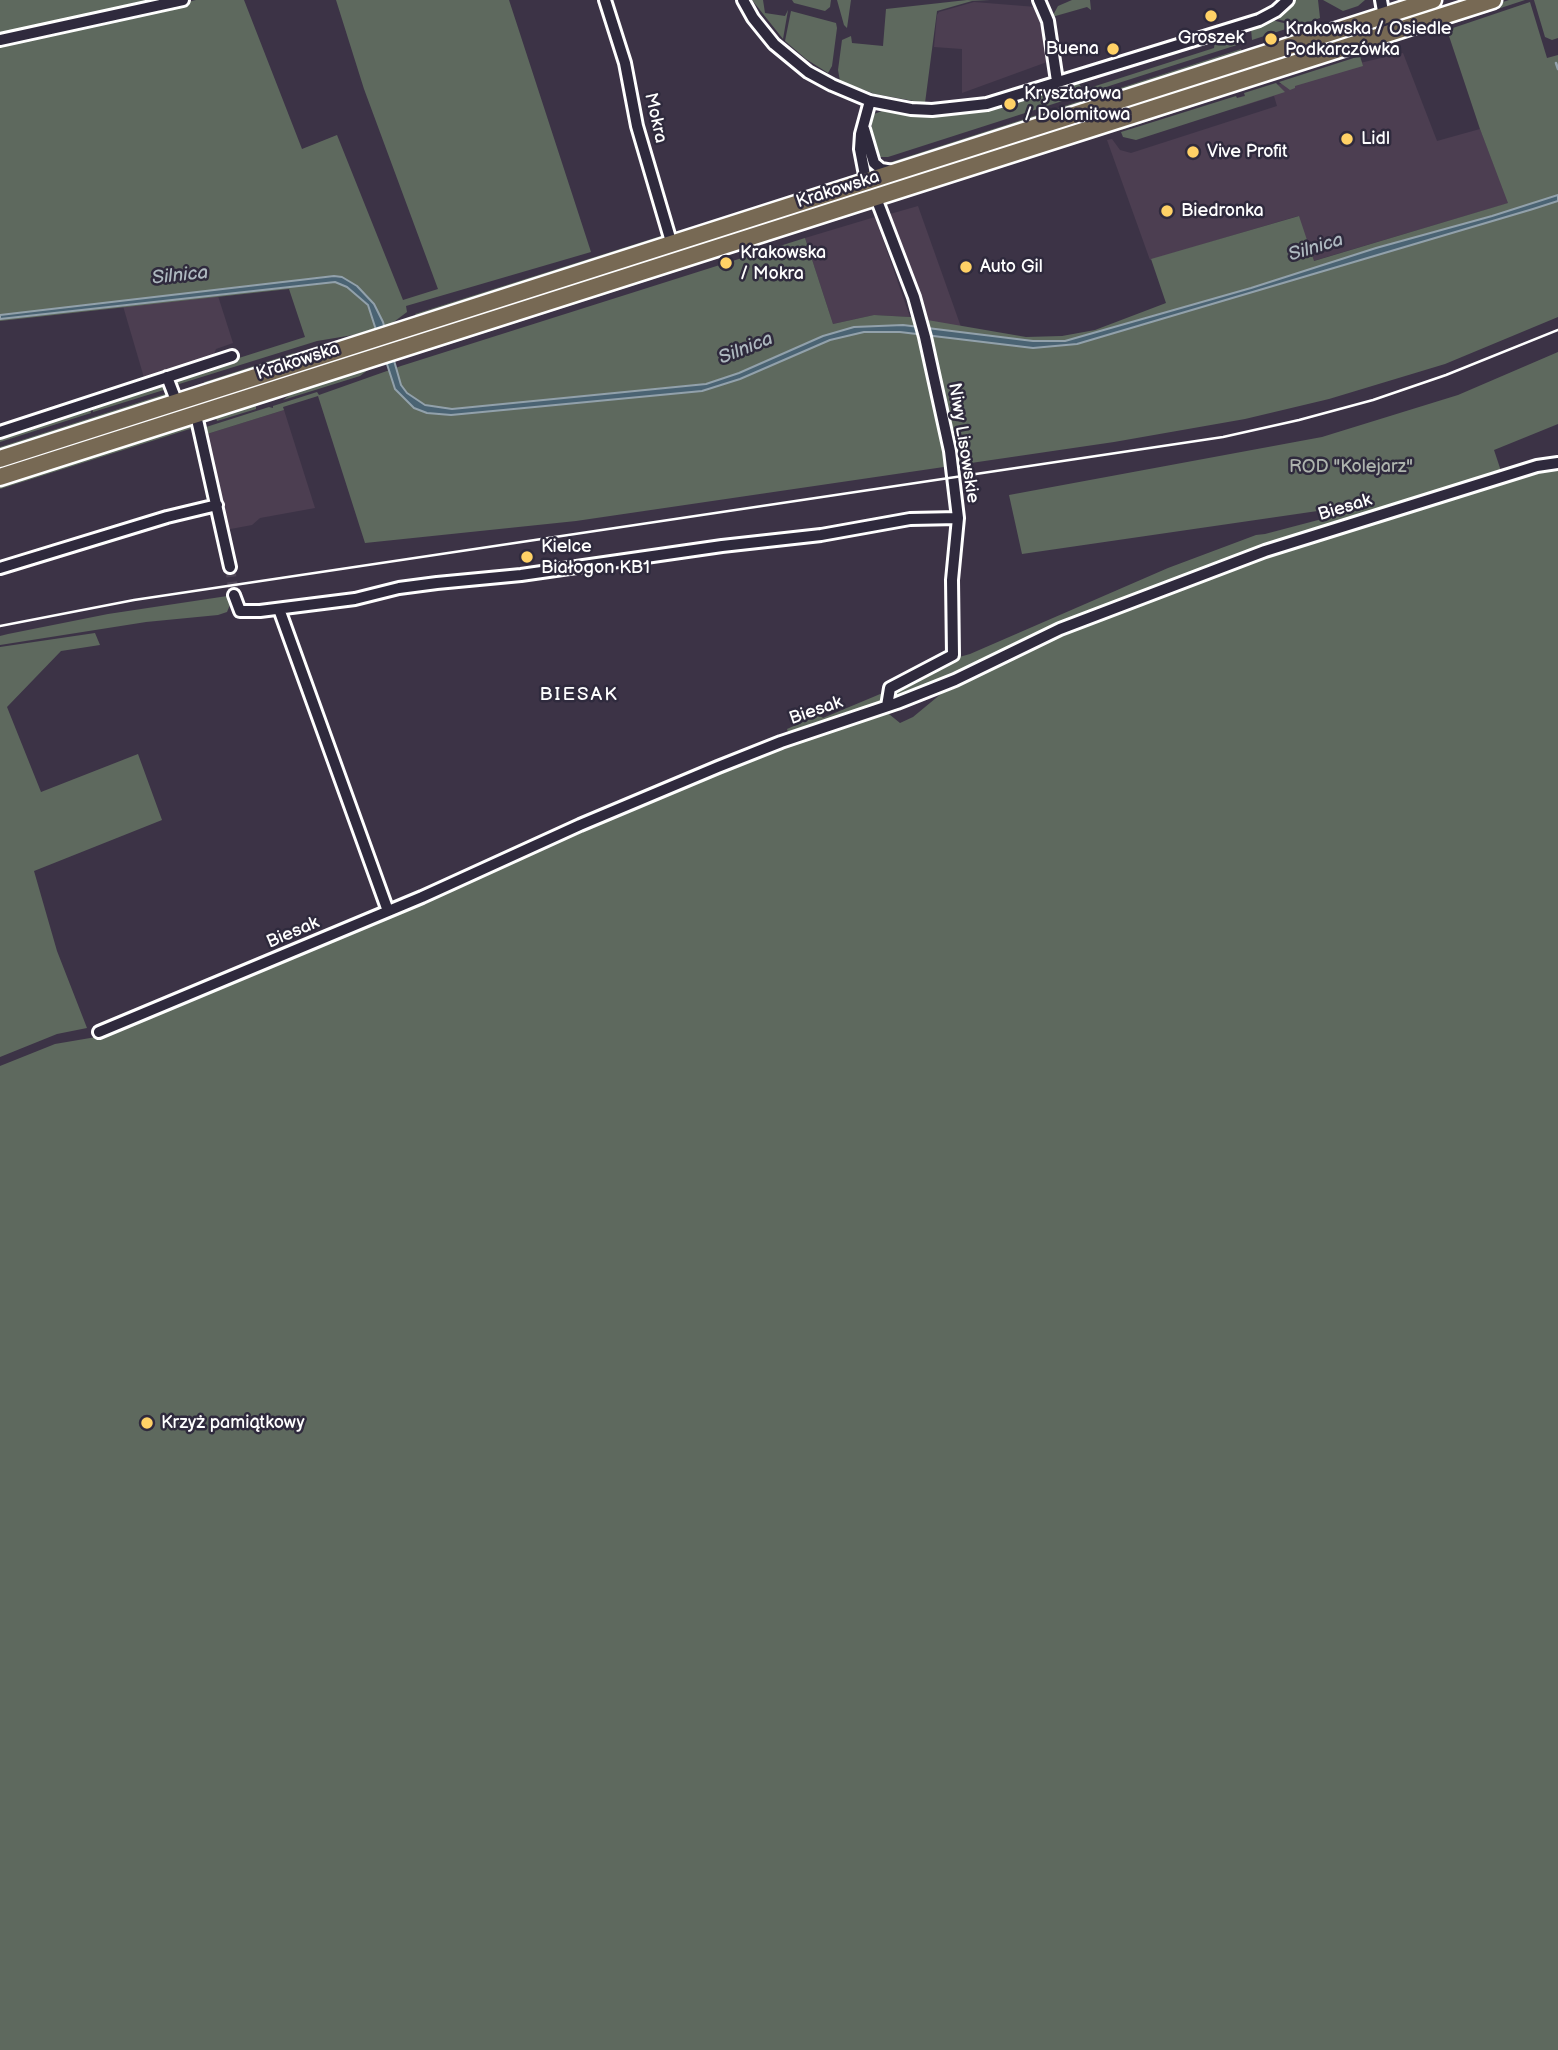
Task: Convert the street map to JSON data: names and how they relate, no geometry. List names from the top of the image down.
{
  "streets": {
    "main road": ["Krakowska"],
    "street": ["Mokra", "Niwy Lisowskie", "Biesak"]
  },
  "crossings": [
    ["Mokra", "Krakowska"],
    ["Krakowska", "Niwy Lisowskie"],
    ["Niwy Lisowskie", "Biesak"]
  ],
  "districts": ["BIESAK"],
  "water": ["Silnica"],
  "parks": ["ROD \"Kolejarz\""],
  "places": [
    "Groszek",
    "Krakowska / Osiedle Podkarczówka",
    "Buena",
    "Kryształowa / Dolomitowa",
    "Lidl",
    "Vive Profit",
    "Biedronka",
    "Krakowska / Mokra",
    "Auto Gil",
    "Kielce Białogon KB1",
    "Krzyż pamiątkowy"
  ]
}
